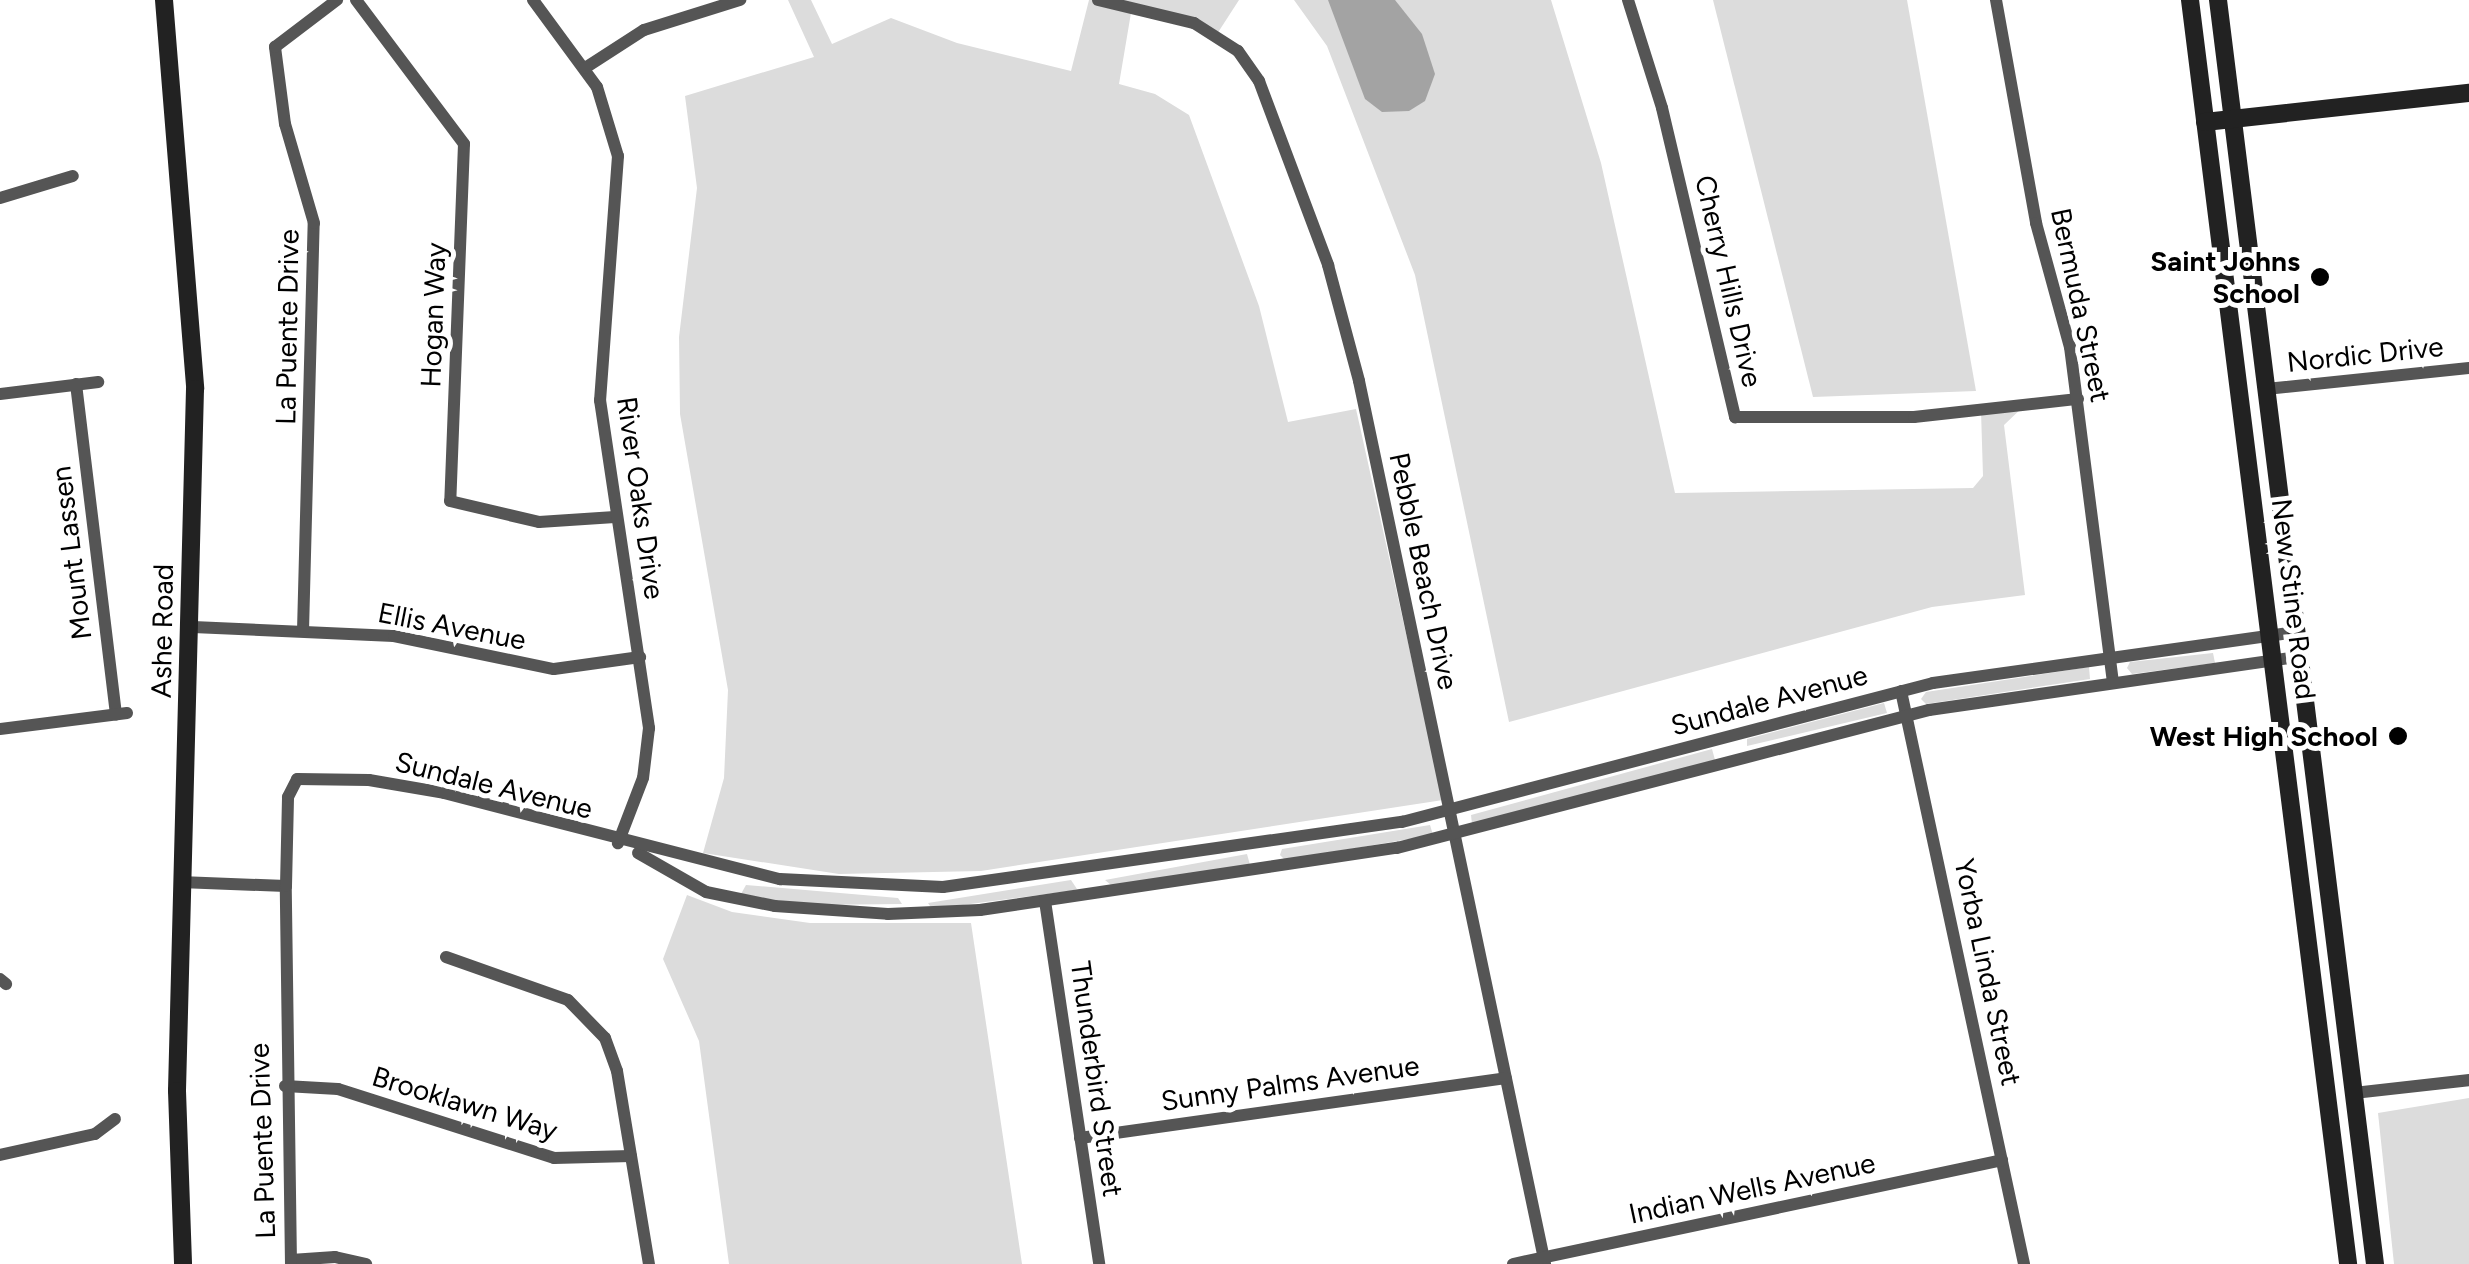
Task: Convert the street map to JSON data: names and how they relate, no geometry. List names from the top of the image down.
{
  "streets": {
    "main road": ["New Stine Road", "Ashe Road"],
    "street": [
      "Cherry Hills Drive",
      "Bermuda Street",
      "Hogan Way",
      "La Puente Drive",
      "Nordic Drive",
      "River Oaks Drive",
      "Mount Lassen",
      "Pebble Beach Drive",
      "Ellis Avenue",
      "Sundale Avenue",
      "Yorba Linda Street",
      "Thunderbird Street",
      "Sunny Palms Avenue",
      "Brooklawn Way",
      "Indian Wells Avenue"
    ]
  },
  "crossings": [
    ["Cherry Hills Drive", "Bermuda Street"],
    ["Bermuda Street", "Sundale Avenue"],
    ["Hogan Way", "River Oaks Drive"],
    ["La Puente Drive", "Ellis Avenue"],
    ["La Puente Drive", "Sundale Avenue"],
    ["La Puente Drive", "Brooklawn Way"],
    ["Nordic Drive", "New Stine Road"],
    ["River Oaks Drive", "Ellis Avenue"],
    ["River Oaks Drive", "Sundale Avenue"],
    ["Pebble Beach Drive", "Sundale Avenue"],
    ["Pebble Beach Drive", "Sunny Palms Avenue"],
    ["Pebble Beach Drive", "Indian Wells Avenue"],
    ["New Stine Road", "Sundale Avenue"],
    ["Ellis Avenue", "Ashe Road"],
    ["Sundale Avenue", "Yorba Linda Street"],
    ["Sundale Avenue", "Thunderbird Street"],
    ["Yorba Linda Street", "Indian Wells Avenue"],
    ["Thunderbird Street", "Sunny Palms Avenue"]
  ],
  "places": ["Saint Johns School", "West High School"]
}
